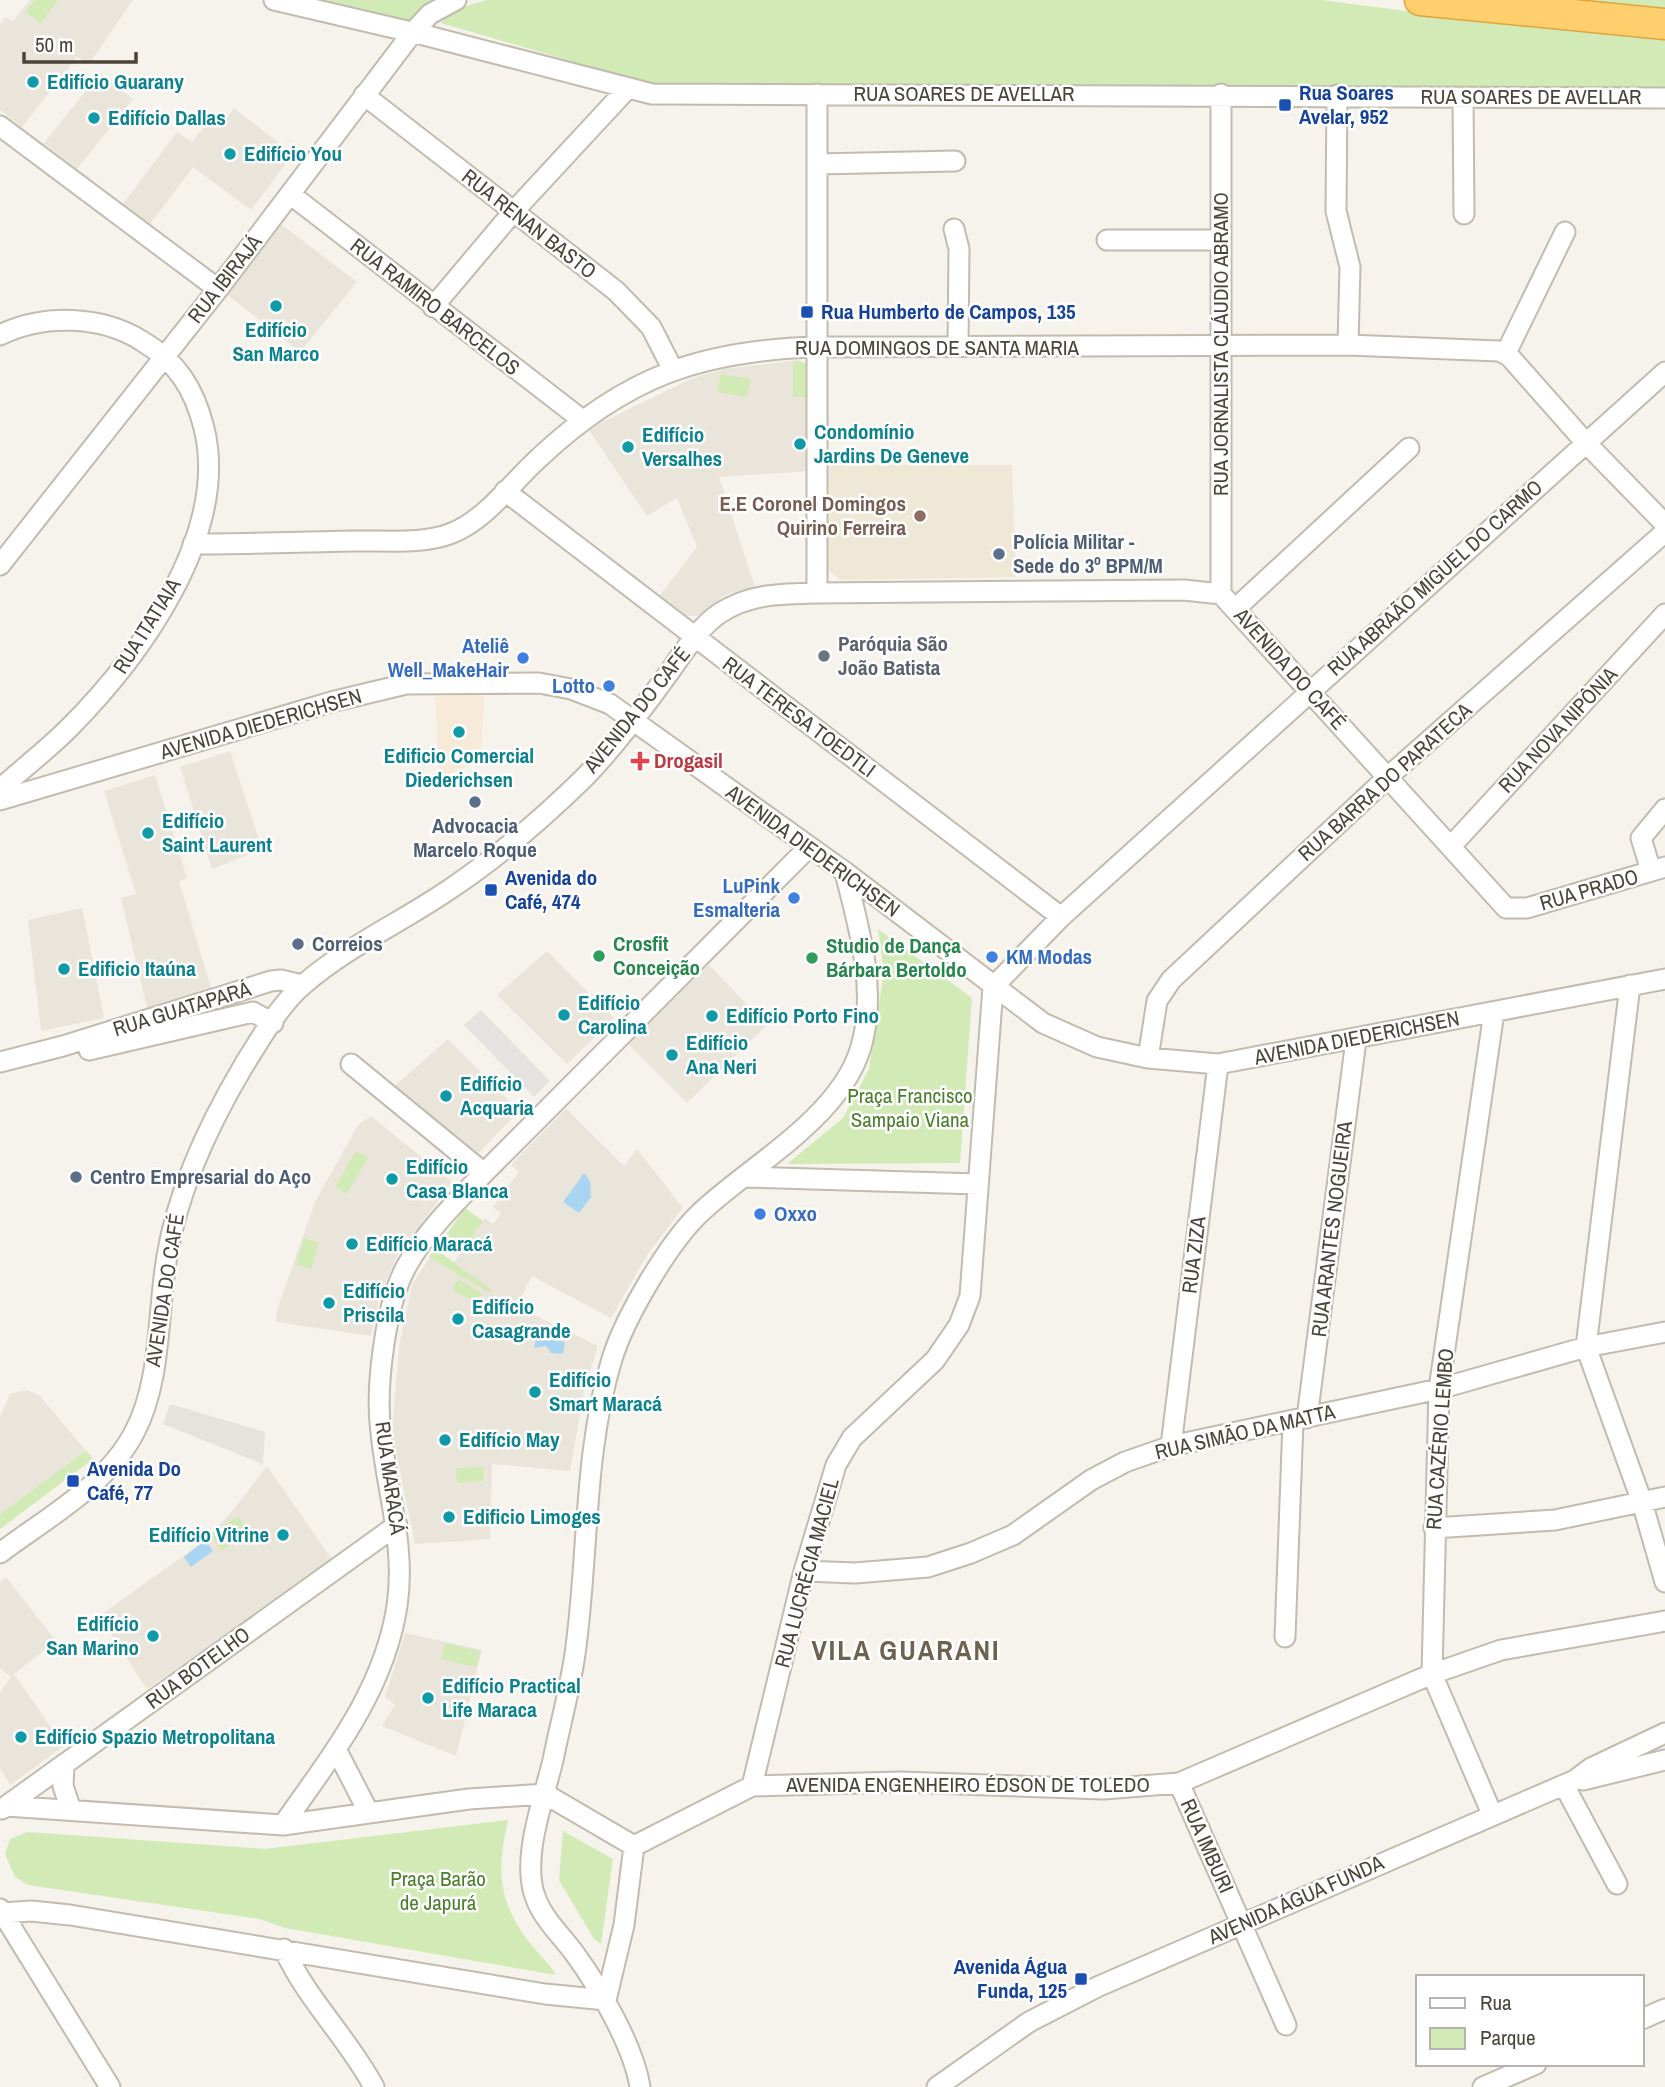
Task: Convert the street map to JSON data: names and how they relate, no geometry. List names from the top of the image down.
{
  "streets": {
    "street": [
      "RUA SOARES DE AVELLAR",
      "RUA RENAN BASTO",
      "RUA IBIRAJÁ",
      "RUA RAMIRO BARCELOS",
      "RUA JORNALISTA CLÁUDIO ABRAMO",
      "RUA DOMINGOS DE SANTA MARIA",
      "RUA ABRAÃO MIGUEL DO CARMO",
      "RUA ITATIAIA",
      "AVENIDA DO CAFÉ",
      "RUA TERESA TOEDTLI",
      "AVENIDA DIEDERICHSEN",
      "RUA NOVA NIPÔNIA",
      "RUA BARRA DO PARATECA",
      "RUA PRADO",
      "RUA GUATAPARÁ",
      "RUA ARANTES NOGUEIRA",
      "RUA ZIZA",
      "RUA SIMÃO DA MATTA",
      "RUA CAZÉRIO LEMBO",
      "RUA MARACÁ",
      "RUA LUCRÉCIA MACIEL",
      "RUA BOTELHO",
      "AVENIDA ENGENHEIRO ÉDSON DE TOLEDO",
      "RUA IMBURI",
      "AVENIDA ÁGUA FUNDA"
    ]
  },
  "crossings": [
    ["RUA SOARES DE AVELLAR", "RUA IBIRAJÁ"],
    ["RUA SOARES DE AVELLAR", "RUA JORNALISTA CLÁUDIO ABRAMO"],
    ["RUA RENAN BASTO", "RUA IBIRAJÁ"],
    ["RUA RENAN BASTO", "RUA DOMINGOS DE SANTA MARIA"],
    ["RUA IBIRAJÁ", "RUA RAMIRO BARCELOS"],
    ["RUA IBIRAJÁ", "RUA ITATIAIA"],
    ["RUA RAMIRO BARCELOS", "RUA DOMINGOS DE SANTA MARIA"],
    ["RUA JORNALISTA CLÁUDIO ABRAMO", "RUA DOMINGOS DE SANTA MARIA"],
    ["RUA JORNALISTA CLÁUDIO ABRAMO", "AVENIDA DO CAFÉ"],
    ["RUA DOMINGOS DE SANTA MARIA", "RUA ITATIAIA"],
    ["RUA DOMINGOS DE SANTA MARIA", "RUA TERESA TOEDTLI"],
    ["RUA ABRAÃO MIGUEL DO CARMO", "AVENIDA DO CAFÉ"],
    ["RUA ABRAÃO MIGUEL DO CARMO", "RUA TERESA TOEDTLI"],
    ["RUA ABRAÃO MIGUEL DO CARMO", "AVENIDA DIEDERICHSEN"],
    ["RUA ABRAÃO MIGUEL DO CARMO", "RUA LUCRÉCIA MACIEL"],
    ["AVENIDA DO CAFÉ", "RUA TERESA TOEDTLI"],
    ["AVENIDA DO CAFÉ", "AVENIDA DIEDERICHSEN"],
    ["AVENIDA DO CAFÉ", "RUA NOVA NIPÔNIA"],
    ["AVENIDA DO CAFÉ", "RUA BARRA DO PARATECA"],
    ["AVENIDA DO CAFÉ", "RUA PRADO"],
    ["AVENIDA DO CAFÉ", "RUA GUATAPARÁ"],
    ["AVENIDA DIEDERICHSEN", "RUA BARRA DO PARATECA"],
    ["AVENIDA DIEDERICHSEN", "RUA ARANTES NOGUEIRA"],
    ["AVENIDA DIEDERICHSEN", "RUA ZIZA"],
    ["AVENIDA DIEDERICHSEN", "RUA CAZÉRIO LEMBO"],
    ["AVENIDA DIEDERICHSEN", "RUA MARACÁ"],
    ["AVENIDA DIEDERICHSEN", "RUA LUCRÉCIA MACIEL"],
    ["RUA ARANTES NOGUEIRA", "RUA SIMÃO DA MATTA"],
    ["RUA ZIZA", "RUA SIMÃO DA MATTA"],
    ["RUA SIMÃO DA MATTA", "RUA CAZÉRIO LEMBO"],
    ["RUA SIMÃO DA MATTA", "RUA LUCRÉCIA MACIEL"],
    ["RUA CAZÉRIO LEMBO", "AVENIDA ENGENHEIRO ÉDSON DE TOLEDO"],
    ["RUA CAZÉRIO LEMBO", "AVENIDA ÁGUA FUNDA"],
    ["RUA MARACÁ", "RUA BOTELHO"],
    ["RUA LUCRÉCIA MACIEL", "AVENIDA ENGENHEIRO ÉDSON DE TOLEDO"],
    ["AVENIDA ENGENHEIRO ÉDSON DE TOLEDO", "RUA IMBURI"],
    ["RUA IMBURI", "AVENIDA ÁGUA FUNDA"]
  ],
  "districts": ["VILA GUARANI"],
  "parks": ["Praça Francisco Sampaio Viana", "Praça Barão de Japurá"],
  "places": {
    "other": [
      "Edifício Guarany",
      "Edifício Dallas",
      "Edifício You",
      "Edifício San Marco",
      "Condomínio Jardins De Geneve",
      "Edifício Versalhes",
      "E.E Coronel Domingos Quirino Ferreira",
      "Polícia Militar - Sede do 3º BPM/M",
      "Paróquia São João Batista",
      "Ateliê Well_MakeHair",
      "Lotto",
      "Edificio Comercial Diederichsen",
      "Advocacia Marcelo Roque",
      "Edifício Saint Laurent",
      "LuPink Esmalteria",
      "Correios",
      "Crosfit Conceição",
      "KM Modas",
      "Studio de Dança Bárbara Bertoldo",
      "Edificio Itaúna",
      "Edifício Carolina",
      "Edifício Porto Fino",
      "Edifício Ana Neri",
      "Edifício Acquaria",
      "Centro Empresarial do Aço",
      "Edifício Casa Blanca",
      "Oxxo",
      "Edifício Maracá",
      "Edifício Priscila",
      "Edifício Casagrande",
      "Edifício Smart Maracá",
      "Edifício May",
      "Edificio Limoges",
      "Edifício Vitrine",
      "Edifício San Marino",
      "Edifício Practical Life Maraca",
      "Edifício Spazio Metropolitana"
    ],
    "transit": [
      "Rua Soares Avelar, 952",
      "Rua Humberto de Campos, 135",
      "Avenida do Café, 474",
      "Avenida Do Café, 77",
      "Avenida Água Funda, 125"
    ],
    "health": ["Drogasil"]
  },
  "legend": ["Rua", "Parque"],
  "scale_bar": "50 m"
}
